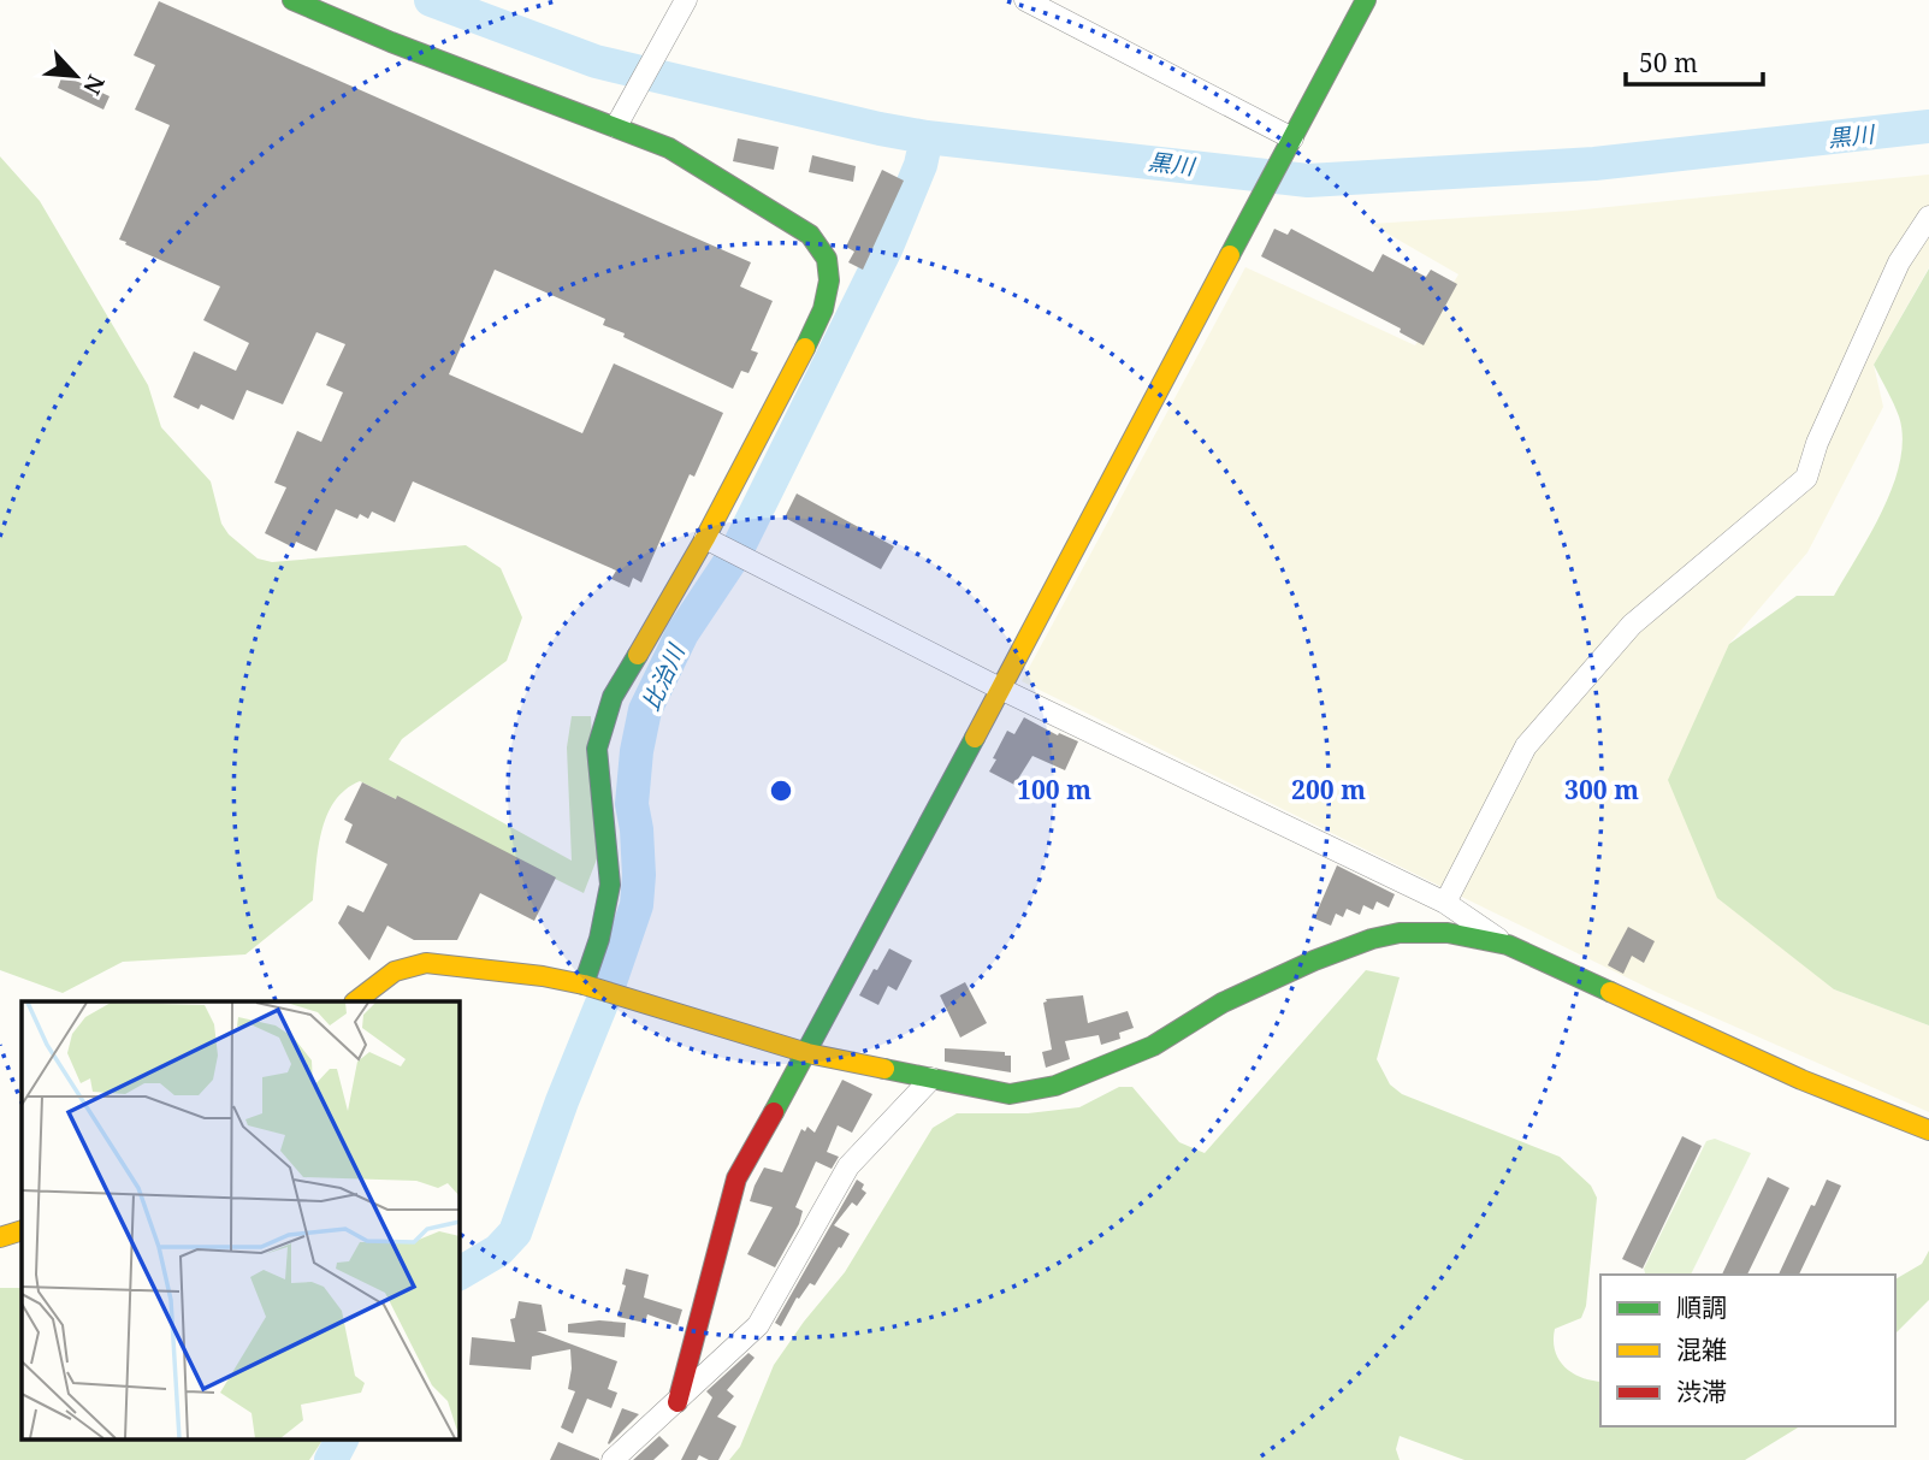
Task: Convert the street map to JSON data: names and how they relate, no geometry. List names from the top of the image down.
{
  "water": ["黒川", "比治川"],
  "legend": ["順調", "混雑", "渋滞"],
  "scale_bar": "50 m",
  "north": "bottom right",
  "rings": ["100 m", "200 m", "300 m"]
}
